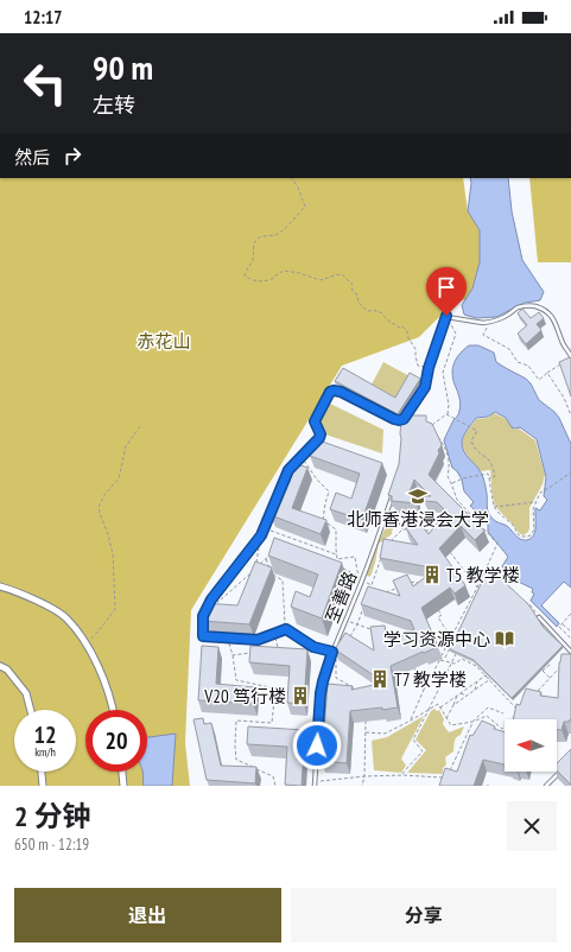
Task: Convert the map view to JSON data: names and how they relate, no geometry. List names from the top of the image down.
{
  "streets": {
    "lane": ["至善路"]
  },
  "parks": ["赤花山"],
  "places": {
    "school or university": ["北师香港浸会大学"],
    "building": ["T5 教学楼", "T7 教学楼", "V20 笃行楼"],
    "library": ["学习资源中心"]
  },
  "north": "left",
  "page": {
    "status": "12:17",
    "turn": ["90 m", "左转"],
    "then": "然后",
    "speed": "12 km/h",
    "limit": "20",
    "heading": ["2 分钟", "650 m · 12:19"],
    "buttons": ["退出", "分享"]
  }
}
